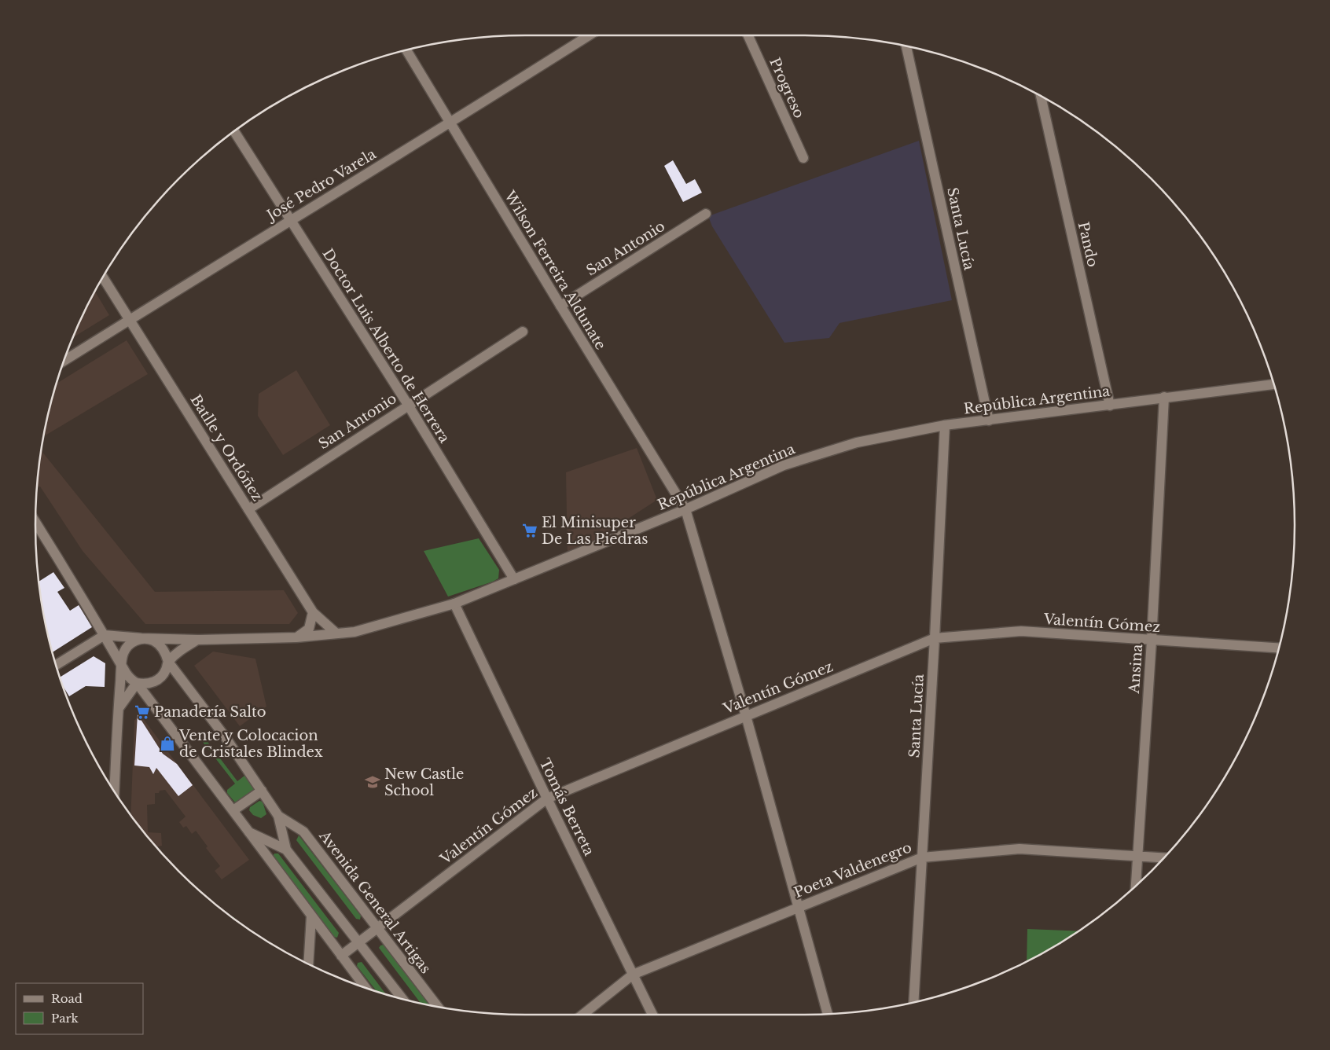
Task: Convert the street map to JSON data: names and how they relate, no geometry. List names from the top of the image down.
{
  "streets": {
    "street": [
      "Progreso",
      "José Pedro Varela",
      "Santa Lucía",
      "Pando",
      "San Antonio",
      "Wilson Ferreira Aldunate",
      "Doctor Luis Alberto de Herrera",
      "República Argentina",
      "Batlle y Ordóñez",
      "Valentín Gómez",
      "Ansina",
      "Tomás Berreta",
      "Poeta Valdenegro",
      "Avenida General Artigas"
    ]
  },
  "crossings": [
    ["José Pedro Varela", "Wilson Ferreira Aldunate"],
    ["José Pedro Varela", "Doctor Luis Alberto de Herrera"],
    ["José Pedro Varela", "Batlle y Ordóñez"],
    ["Santa Lucía", "República Argentina"],
    ["Santa Lucía", "Valentín Gómez"],
    ["Santa Lucía", "Poeta Valdenegro"],
    ["Pando", "República Argentina"],
    ["San Antonio", "Wilson Ferreira Aldunate"],
    ["San Antonio", "Doctor Luis Alberto de Herrera"],
    ["San Antonio", "Batlle y Ordóñez"],
    ["Wilson Ferreira Aldunate", "República Argentina"],
    ["Wilson Ferreira Aldunate", "Valentín Gómez"],
    ["Wilson Ferreira Aldunate", "Poeta Valdenegro"],
    ["Doctor Luis Alberto de Herrera", "República Argentina"],
    ["República Argentina", "Batlle y Ordóñez"],
    ["República Argentina", "Ansina"],
    ["República Argentina", "Tomás Berreta"],
    ["Valentín Gómez", "Ansina"],
    ["Valentín Gómez", "Tomás Berreta"],
    ["Valentín Gómez", "Avenida General Artigas"],
    ["Ansina", "Poeta Valdenegro"],
    ["Tomás Berreta", "Poeta Valdenegro"]
  ],
  "places": {
    "supermarket": ["El Minisuper De Las Piedras", "Panadería Salto"],
    "shop": ["Vente y Colocacion de Cristales Blindex"],
    "school or university": ["New Castle School"]
  },
  "legend": ["Road", "Park"]
}
